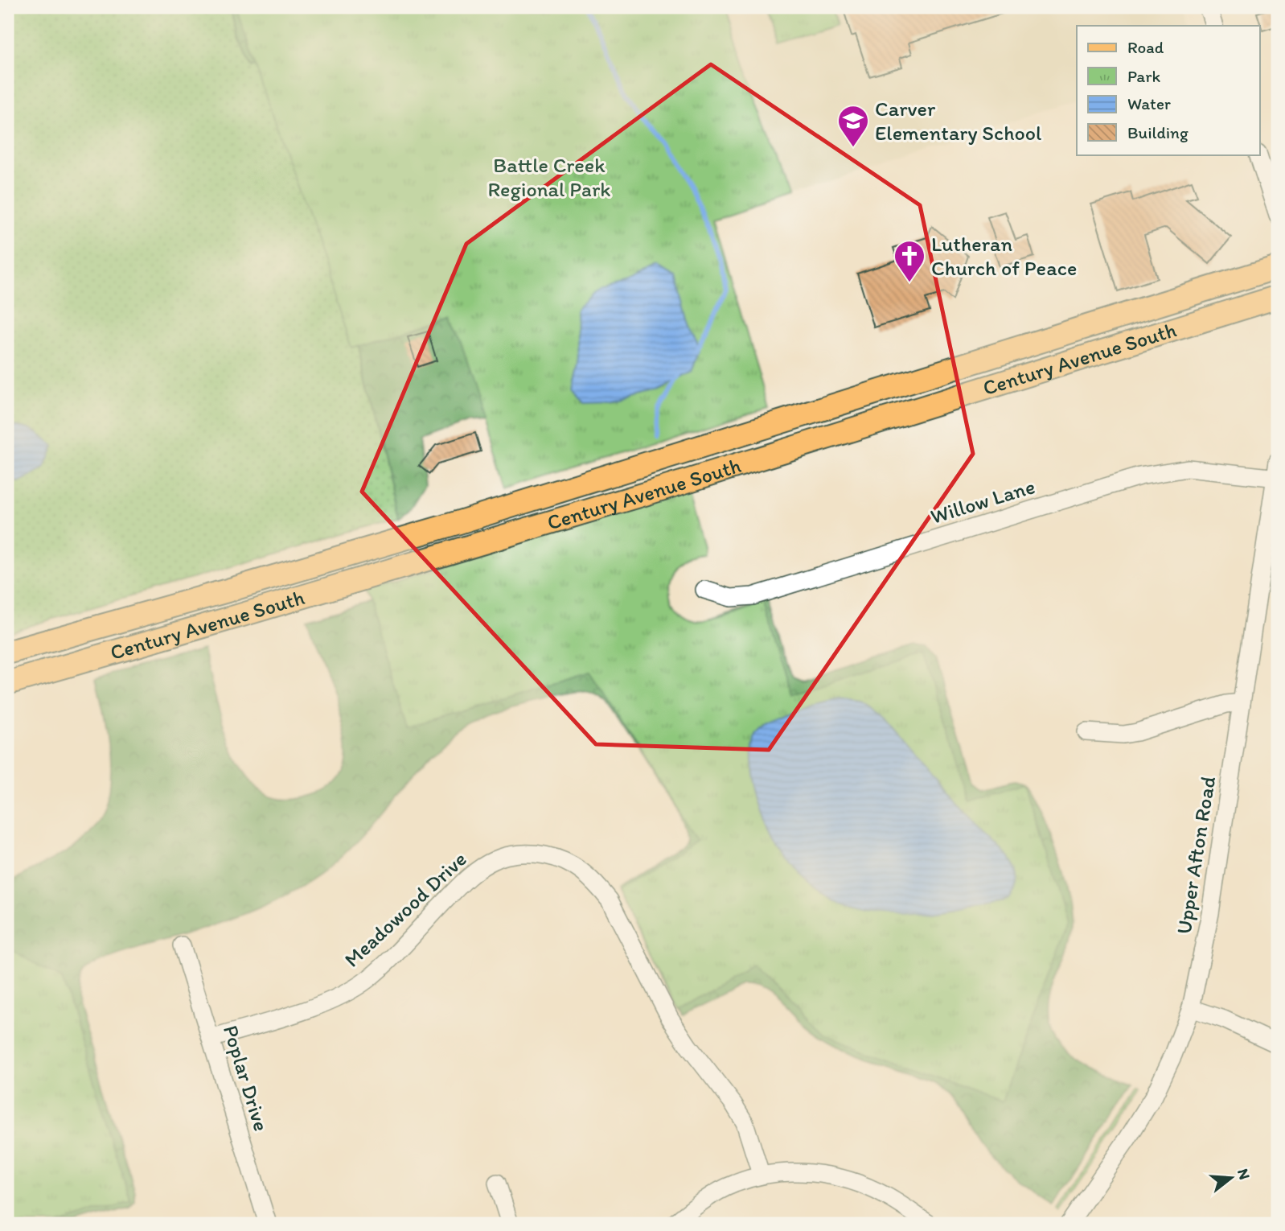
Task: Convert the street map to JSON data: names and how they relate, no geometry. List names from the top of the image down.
{
  "streets": {
    "main road": ["Century Avenue South"],
    "street": [
      "Willow Lane",
      "Upper Afton Road",
      "Meadowood Drive",
      "Poplar Drive"
    ]
  },
  "crossings": [
    ["Willow Lane", "Upper Afton Road"],
    ["Meadowood Drive", "Poplar Drive"]
  ],
  "parks": ["Battle Creek Regional Park"],
  "places": {
    "school or university": ["Carver Elementary School"],
    "church": ["Lutheran Church of Peace"]
  },
  "legend": [
    "Road",
    "Park",
    "Water",
    "Building"
  ],
  "north": "right"
}
